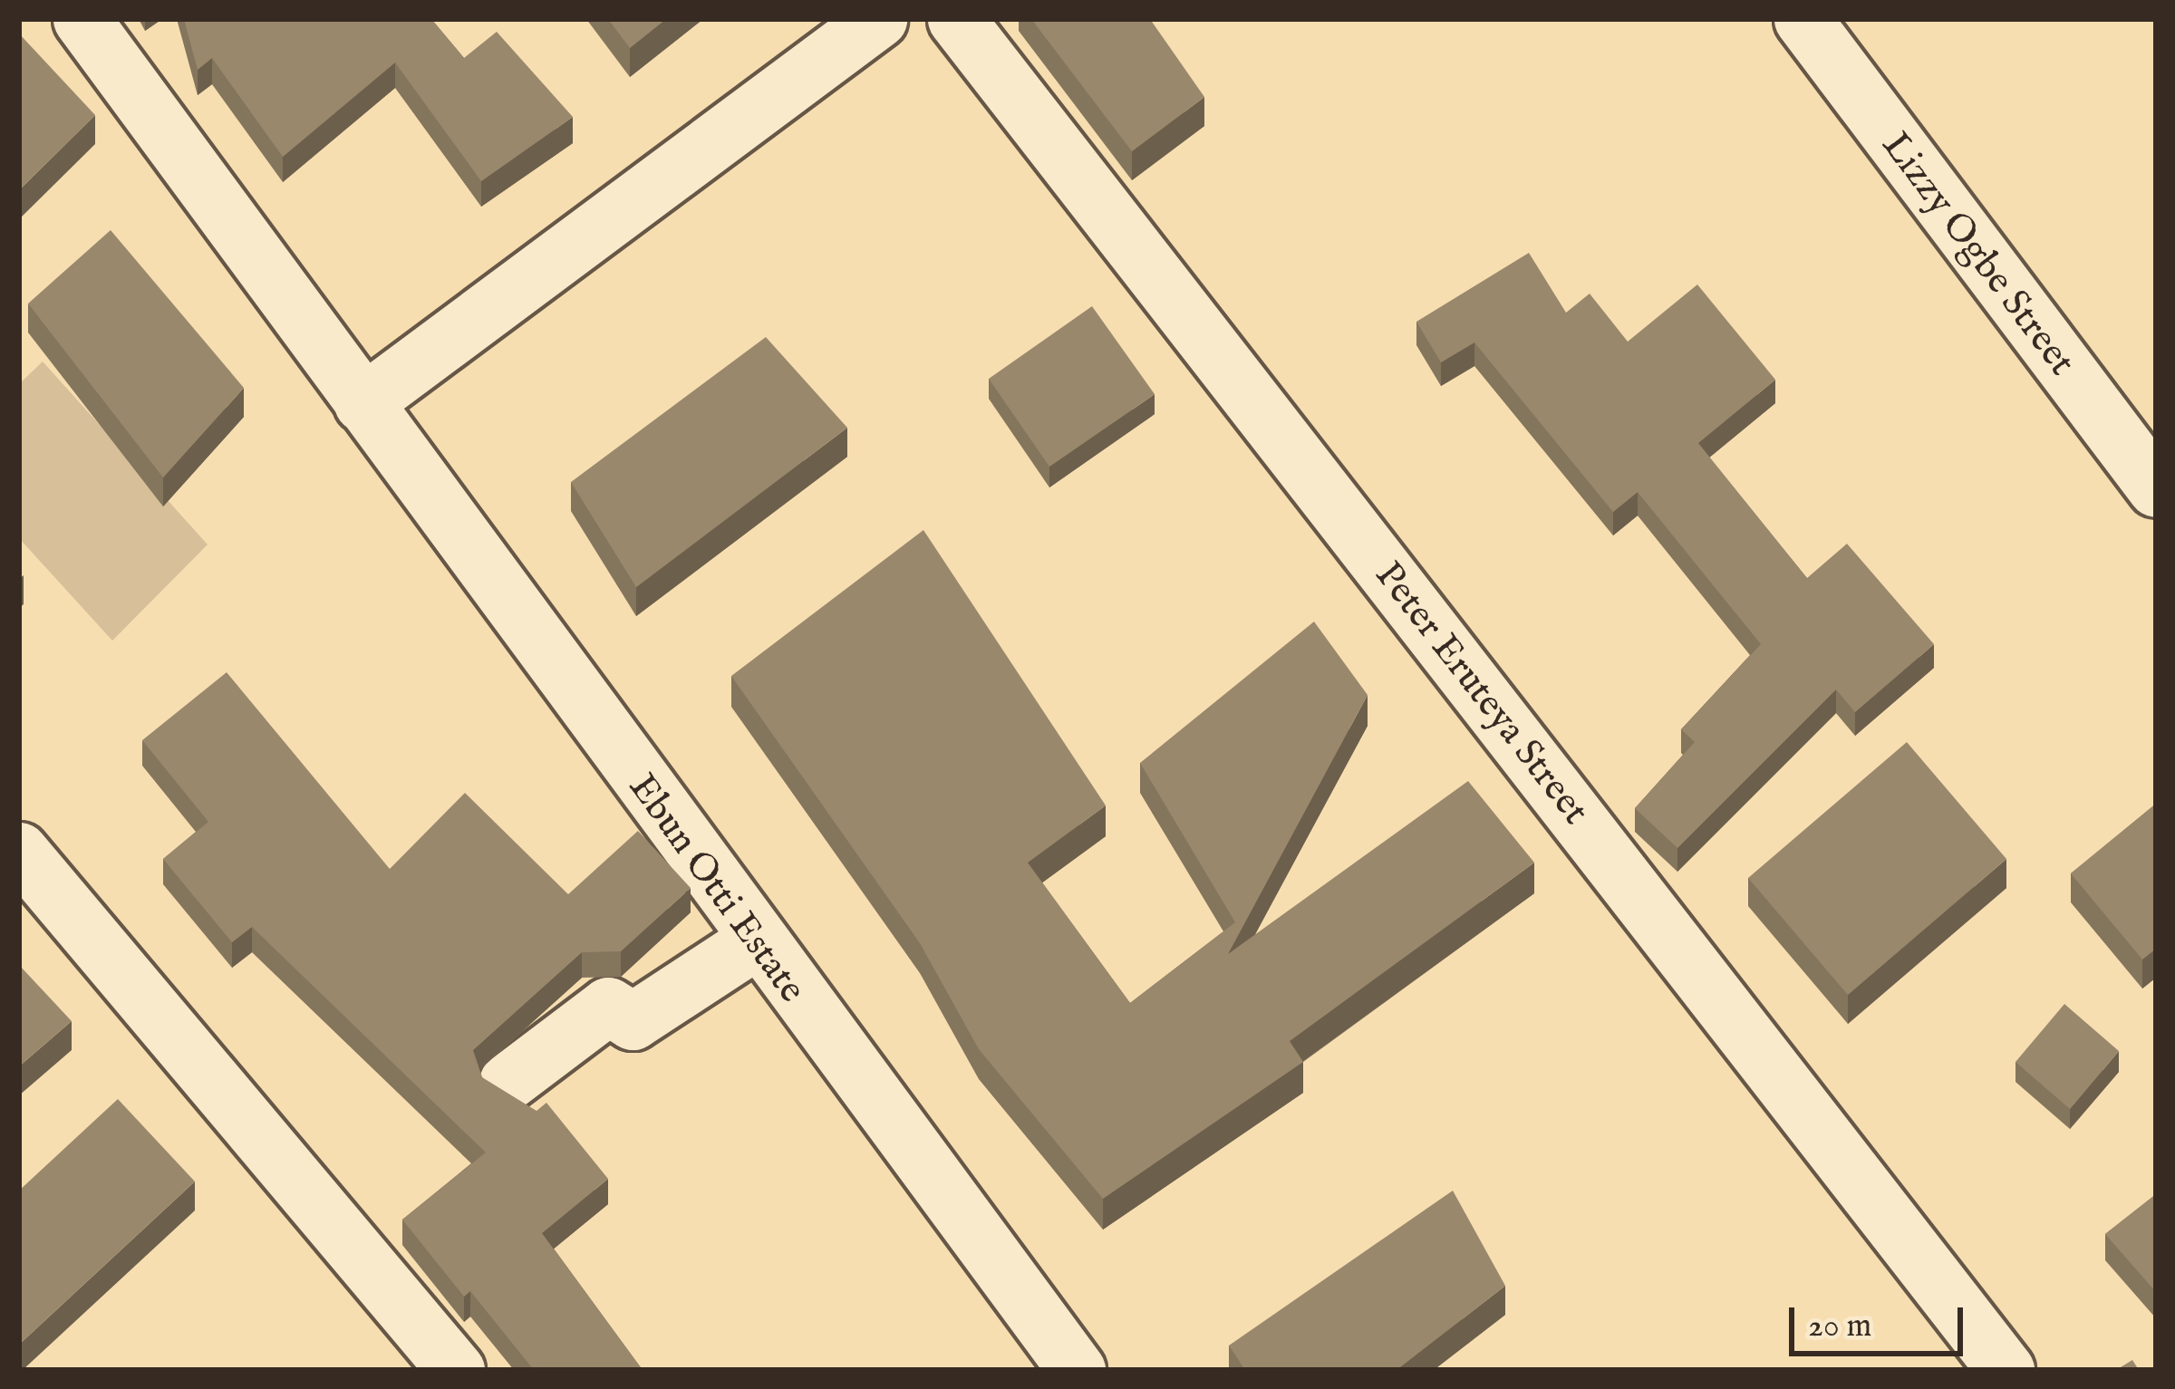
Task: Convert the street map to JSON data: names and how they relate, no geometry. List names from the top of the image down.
{
  "streets": {
    "street": ["Lizzy Ogbe Street", "Peter Eruteya Street", "Ebun Otti Estate"]
  },
  "scale_bar": "20 m"
}
